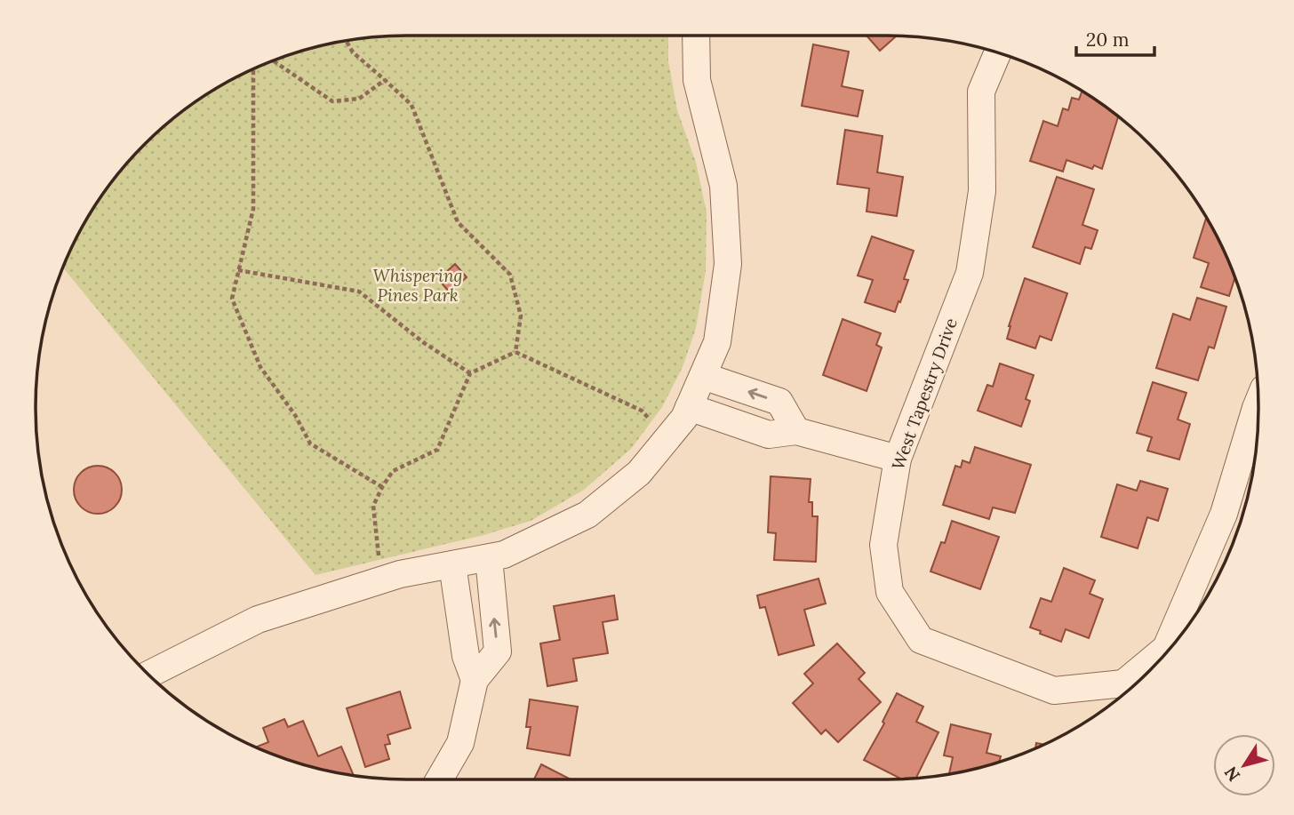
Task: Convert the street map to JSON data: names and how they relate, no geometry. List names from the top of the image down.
{
  "streets": {
    "street": ["West Tapestry Drive"]
  },
  "parks": ["Whispering Pines Park"],
  "scale_bar": "20 m",
  "north": "bottom left"
}
